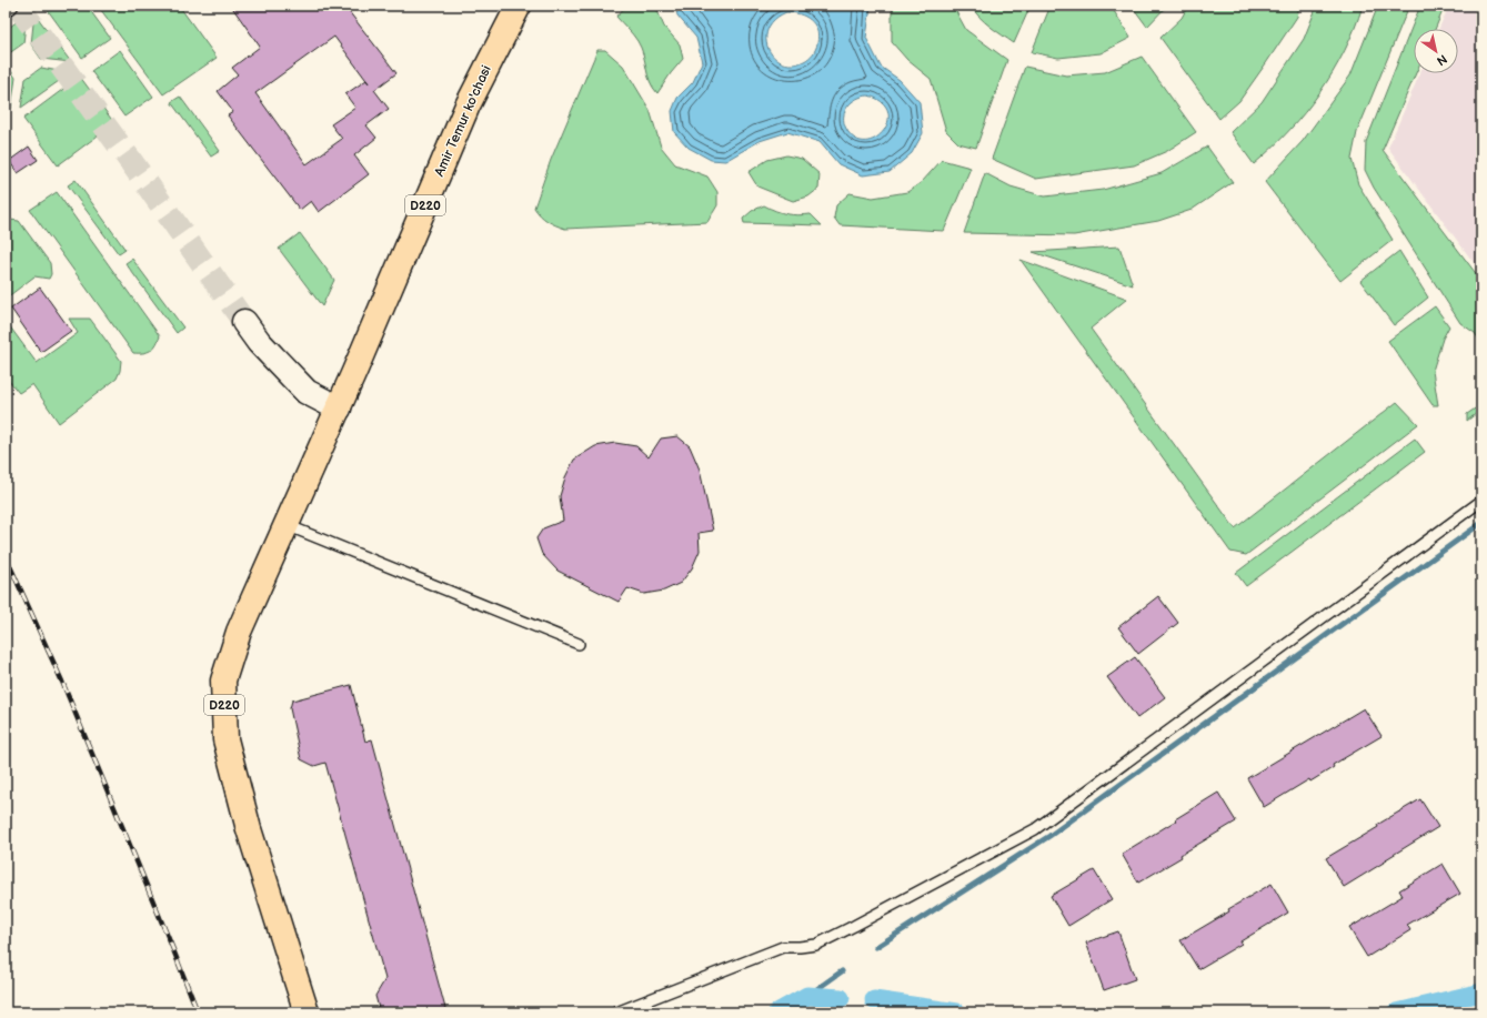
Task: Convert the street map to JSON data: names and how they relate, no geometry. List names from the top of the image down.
{
  "streets": {
    "main road": ["Amir Temur ko'chasi", "D220"]
  },
  "crossings": [
    ["Amir Temur ko'chasi", "D220"]
  ],
  "north": "bottom right"
}
